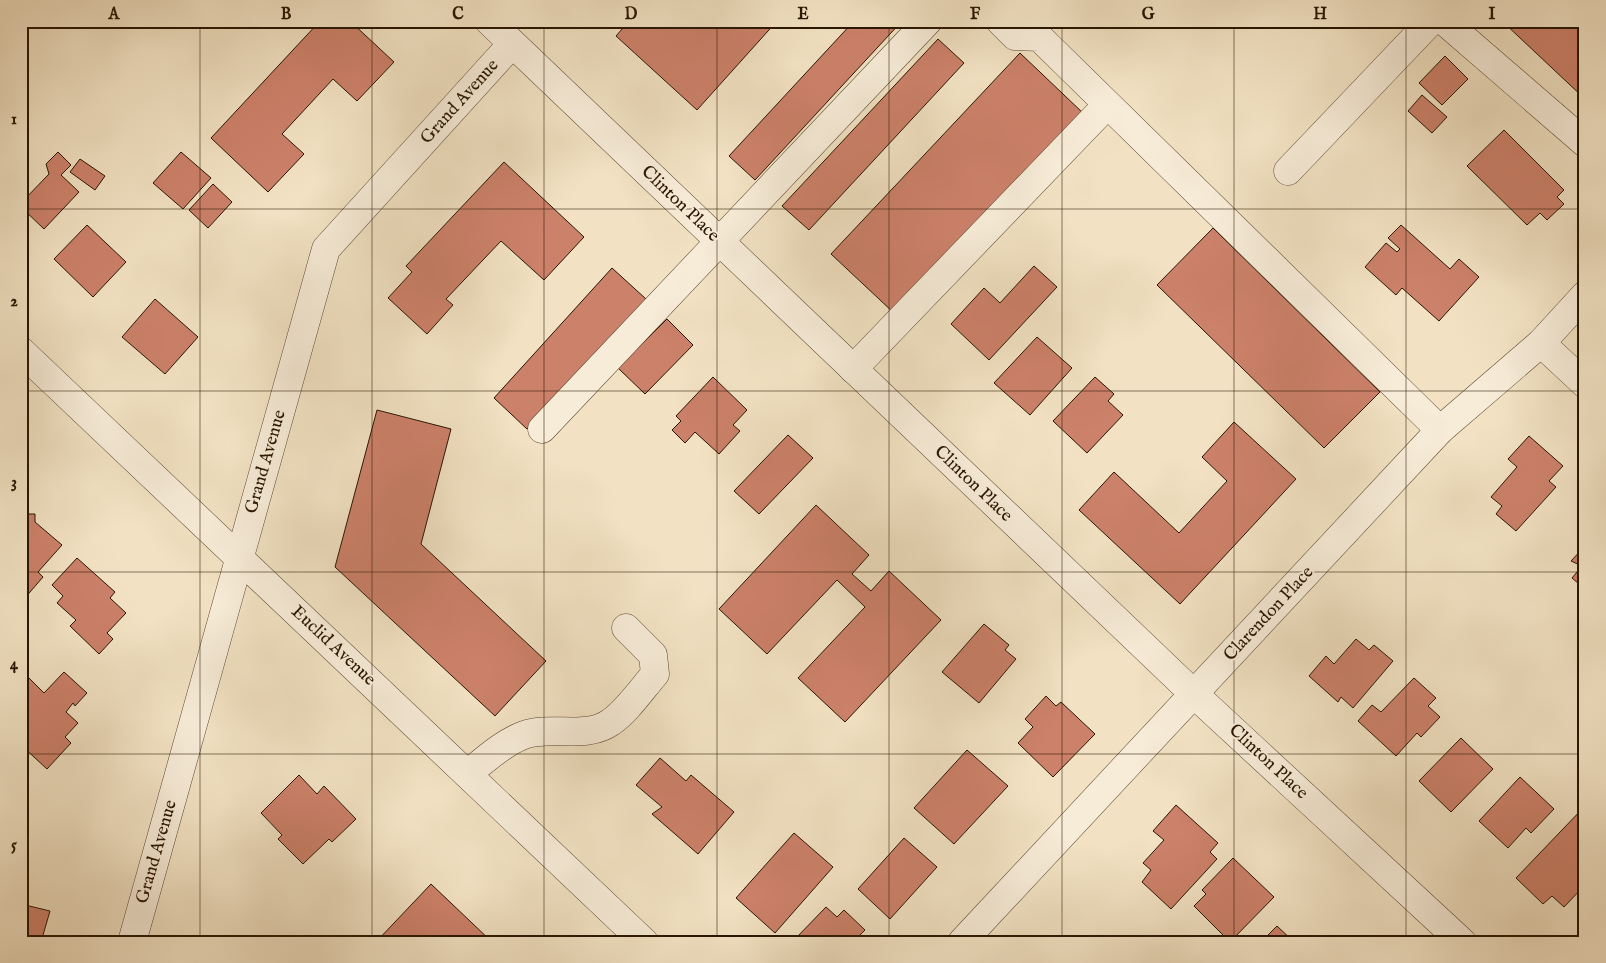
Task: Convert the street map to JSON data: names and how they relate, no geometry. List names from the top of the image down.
{
  "streets": {
    "street": [
      "Grand Avenue",
      "Clinton Place",
      "Clarendon Place",
      "Euclid Avenue"
    ]
  },
  "crossings": [
    ["Grand Avenue", "Clinton Place"],
    ["Grand Avenue", "Euclid Avenue"],
    ["Clinton Place", "Clarendon Place"]
  ],
  "grid": {
    "columns": [
      "A",
      "B",
      "C",
      "D",
      "E",
      "F",
      "G",
      "H",
      "I"
    ],
    "rows": [
      "1",
      "2",
      "3",
      "4",
      "5"
    ]
  }
}
